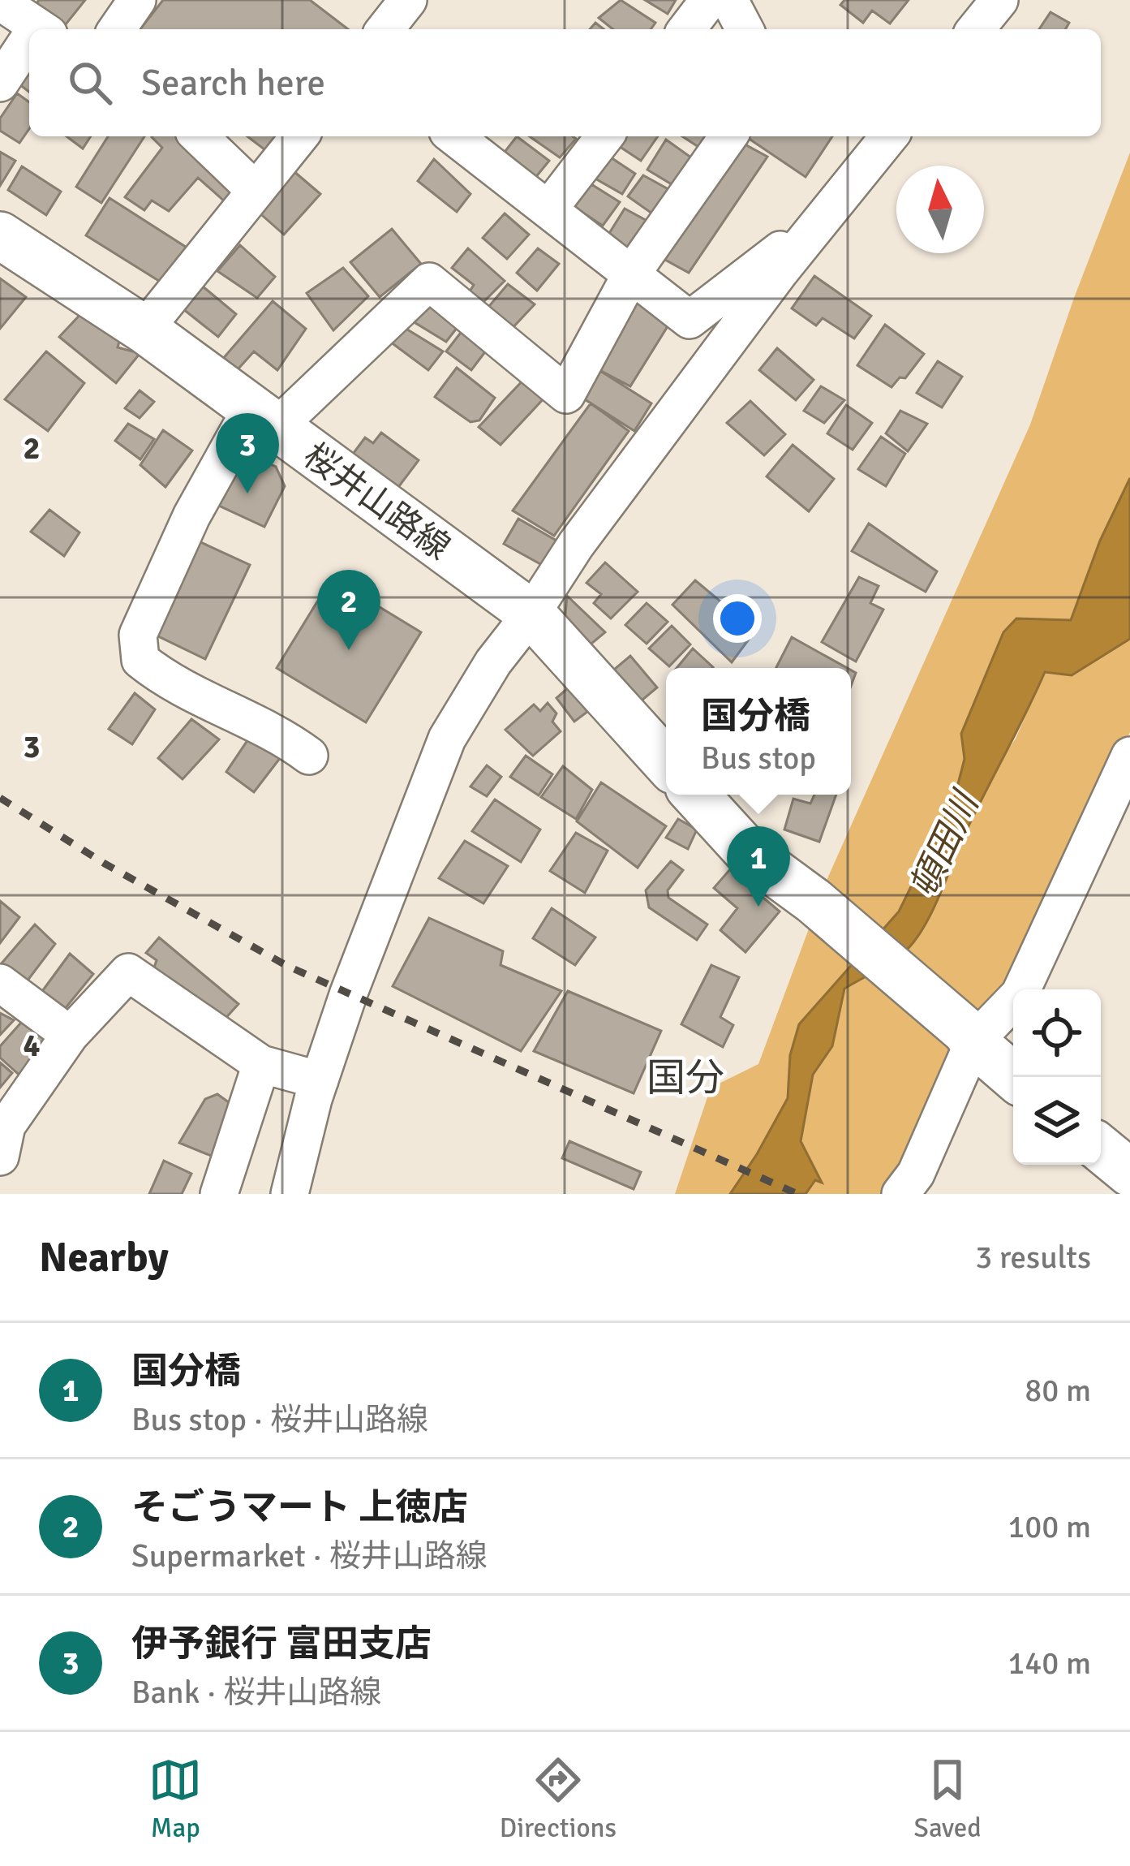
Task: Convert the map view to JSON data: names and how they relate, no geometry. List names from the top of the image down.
{
  "streets": {
    "main road": ["桜井山路線"]
  },
  "districts": ["国分"],
  "water": ["頓田川"],
  "north": "top",
  "page": {
    "search": "Search here",
    "pins": ["3", "2", "1"],
    "popup": ["国分橋", "Bus stop"],
    "heading": ["Nearby", "3 results"],
    "list": [
      {
        "mark": "1",
        "name": "国分橋",
        "note": "Bus stop · 桜井山路線",
        "value": "80 m"
      },
      {
        "mark": "2",
        "name": "そごうマート 上徳店",
        "note": "Supermarket · 桜井山路線",
        "value": "100 m"
      },
      {
        "mark": "3",
        "name": "伊予銀行 富田支店",
        "note": "Bank · 桜井山路線",
        "value": "140 m"
      }
    ],
    "nav": ["Map", "Directions", "Saved"]
  },
  "grid": {
    "rows": ["2", "3", "4"]
  }
}
